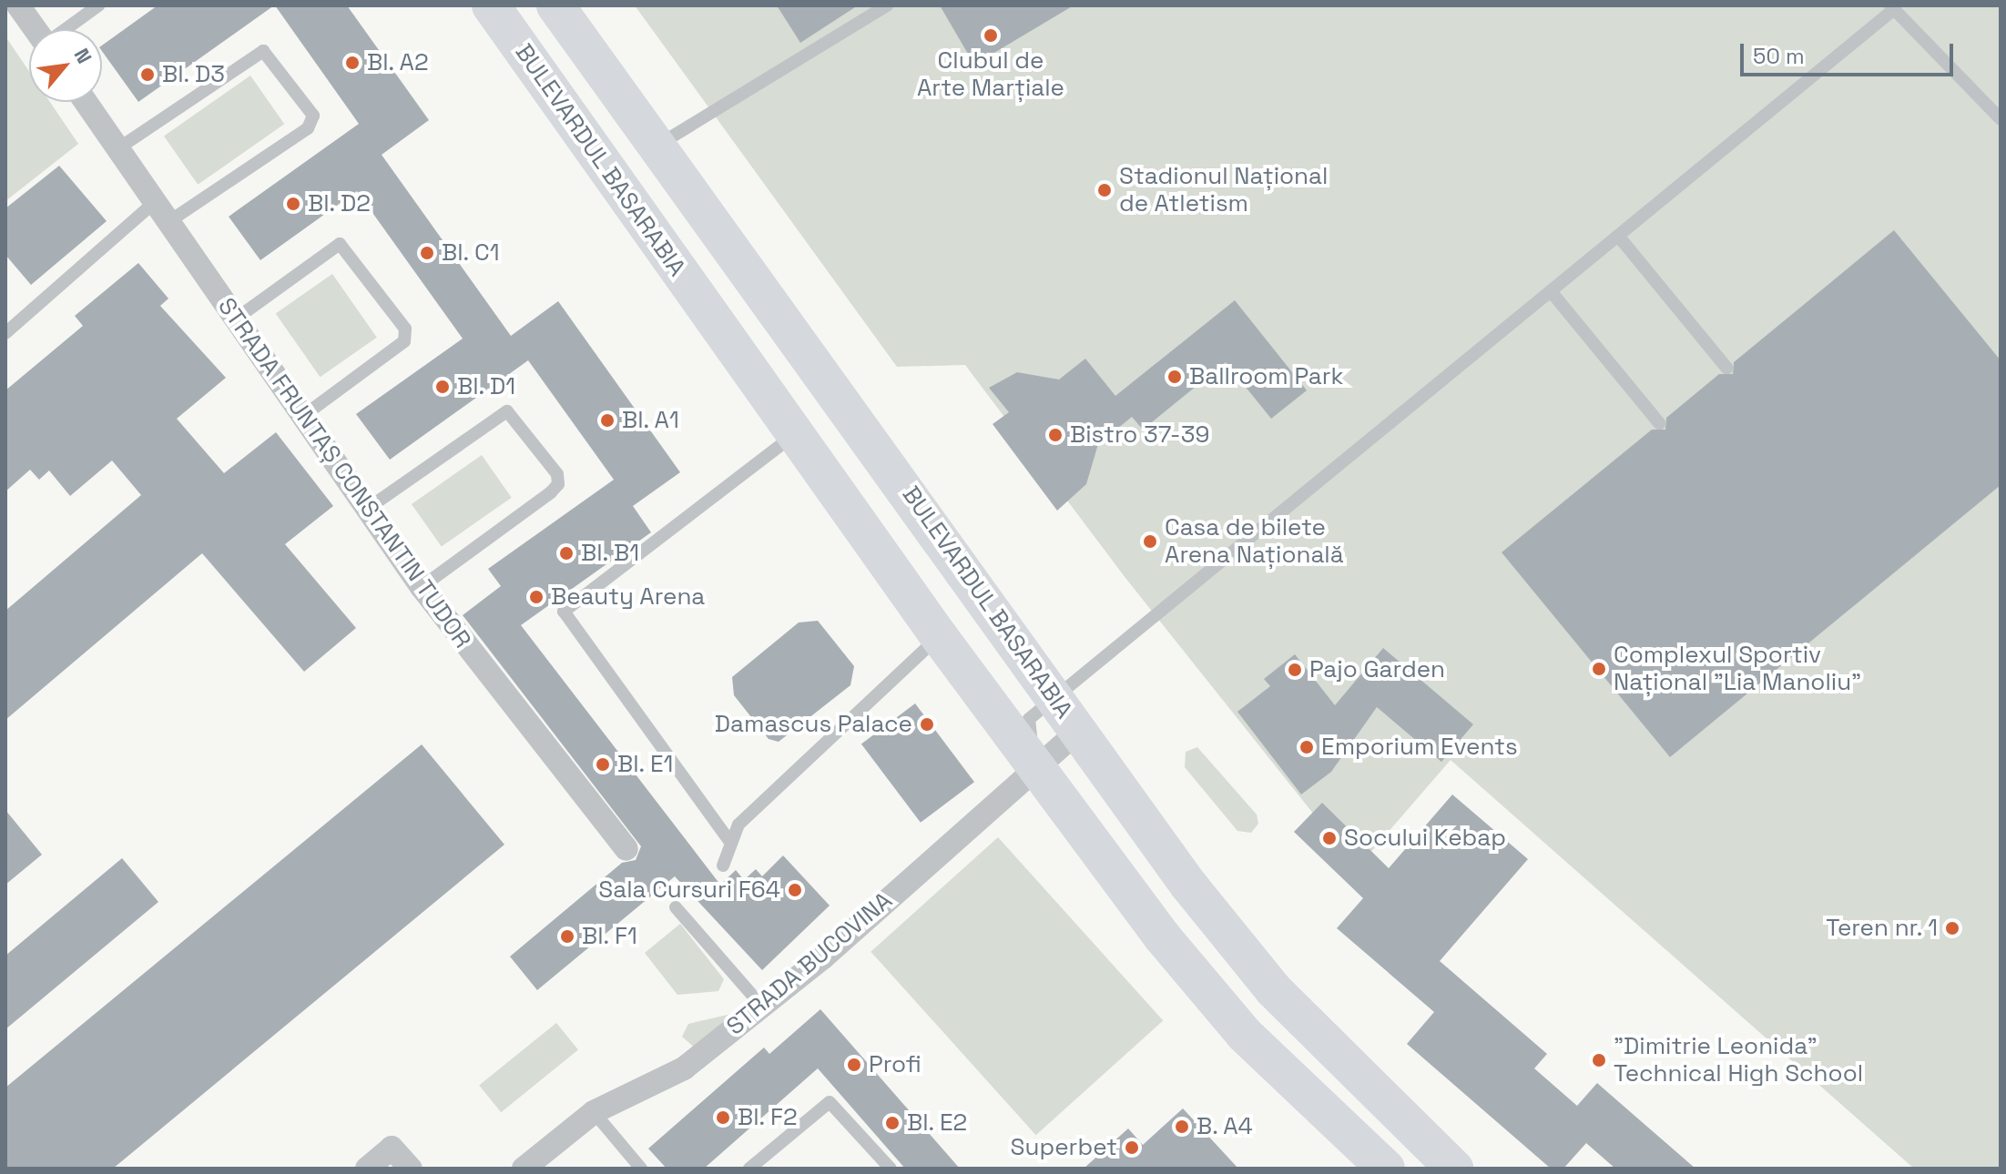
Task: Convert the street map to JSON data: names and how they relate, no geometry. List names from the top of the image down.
{
  "streets": {
    "main road": ["BULEVARDUL BASARABIA"],
    "street": ["STRADA FRUNTAȘ CONSTANTIN TUDOR", "STRADA BUCOVINA"]
  },
  "crossings": [
    ["BULEVARDUL BASARABIA", "STRADA BUCOVINA"]
  ],
  "places": [
    "Clubul de Arte Marțiale",
    "Bl. A2",
    "Bl. D3",
    "Stadionul Național de Atletism",
    "Bl. D2",
    "Bl. C1",
    "Ballroom Park",
    "Bl. D1",
    "Bl. A1",
    "Bistro 37-39",
    "Casa de bilete Arena Națională",
    "Bl. B1",
    "Beauty Arena",
    "Complexul Sportiv Național \"Lia Manoliu\"",
    "Pajo Garden",
    "Damascus Palace",
    "Emporium Events",
    "Bl. E1",
    "Socului Kebap",
    "Sala Cursuri F64",
    "Teren nr. 1",
    "Bl. F1",
    "\"Dimitrie Leonida\" Technical High School",
    "Profi",
    "Bl. F2",
    "Bl. E2",
    "B. A4",
    "Superbet"
  ],
  "scale_bar": "50 m",
  "north": "top right"
}
